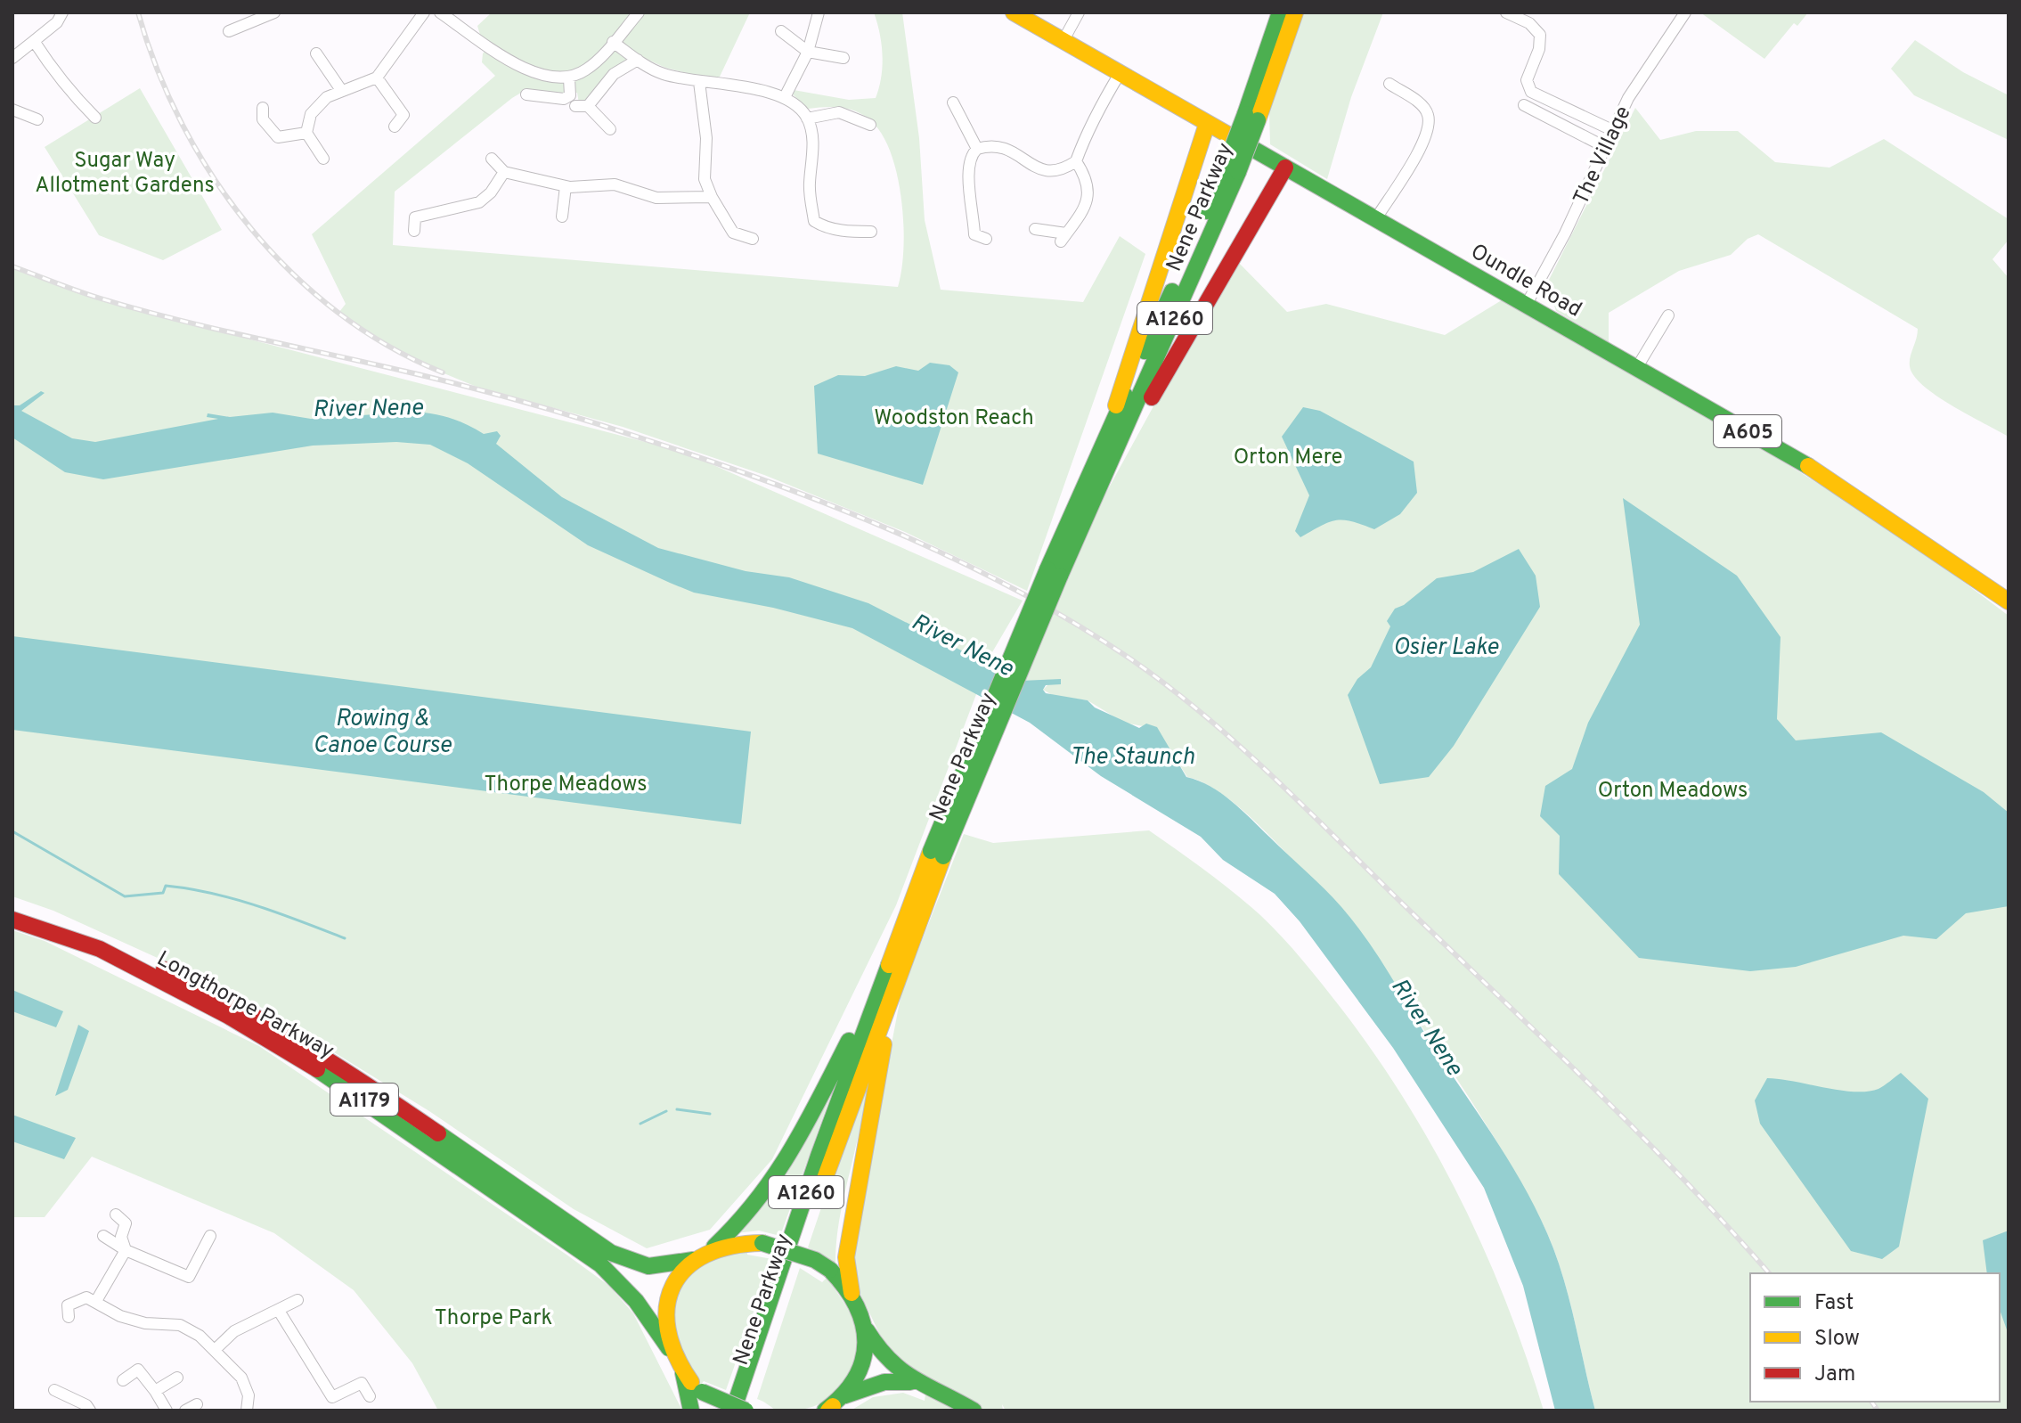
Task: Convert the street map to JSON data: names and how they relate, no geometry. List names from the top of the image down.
{
  "streets": {
    "main road": [
      "Nene Parkway",
      "Oundle Road",
      "A1260",
      "A605",
      "Longthorpe Parkway",
      "A1179"
    ],
    "street": ["The Village"]
  },
  "crossings": [
    ["The Village", "Oundle Road"]
  ],
  "water": [
    "River Nene",
    "Osier Lake",
    "Rowing & Canoe Course",
    "The Staunch"
  ],
  "parks": [
    "Sugar Way Allotment Gardens",
    "Woodston Reach",
    "Orton Mere",
    "Thorpe Meadows",
    "Orton Meadows",
    "Thorpe Park"
  ],
  "legend": ["Fast", "Slow", "Jam"]
}
